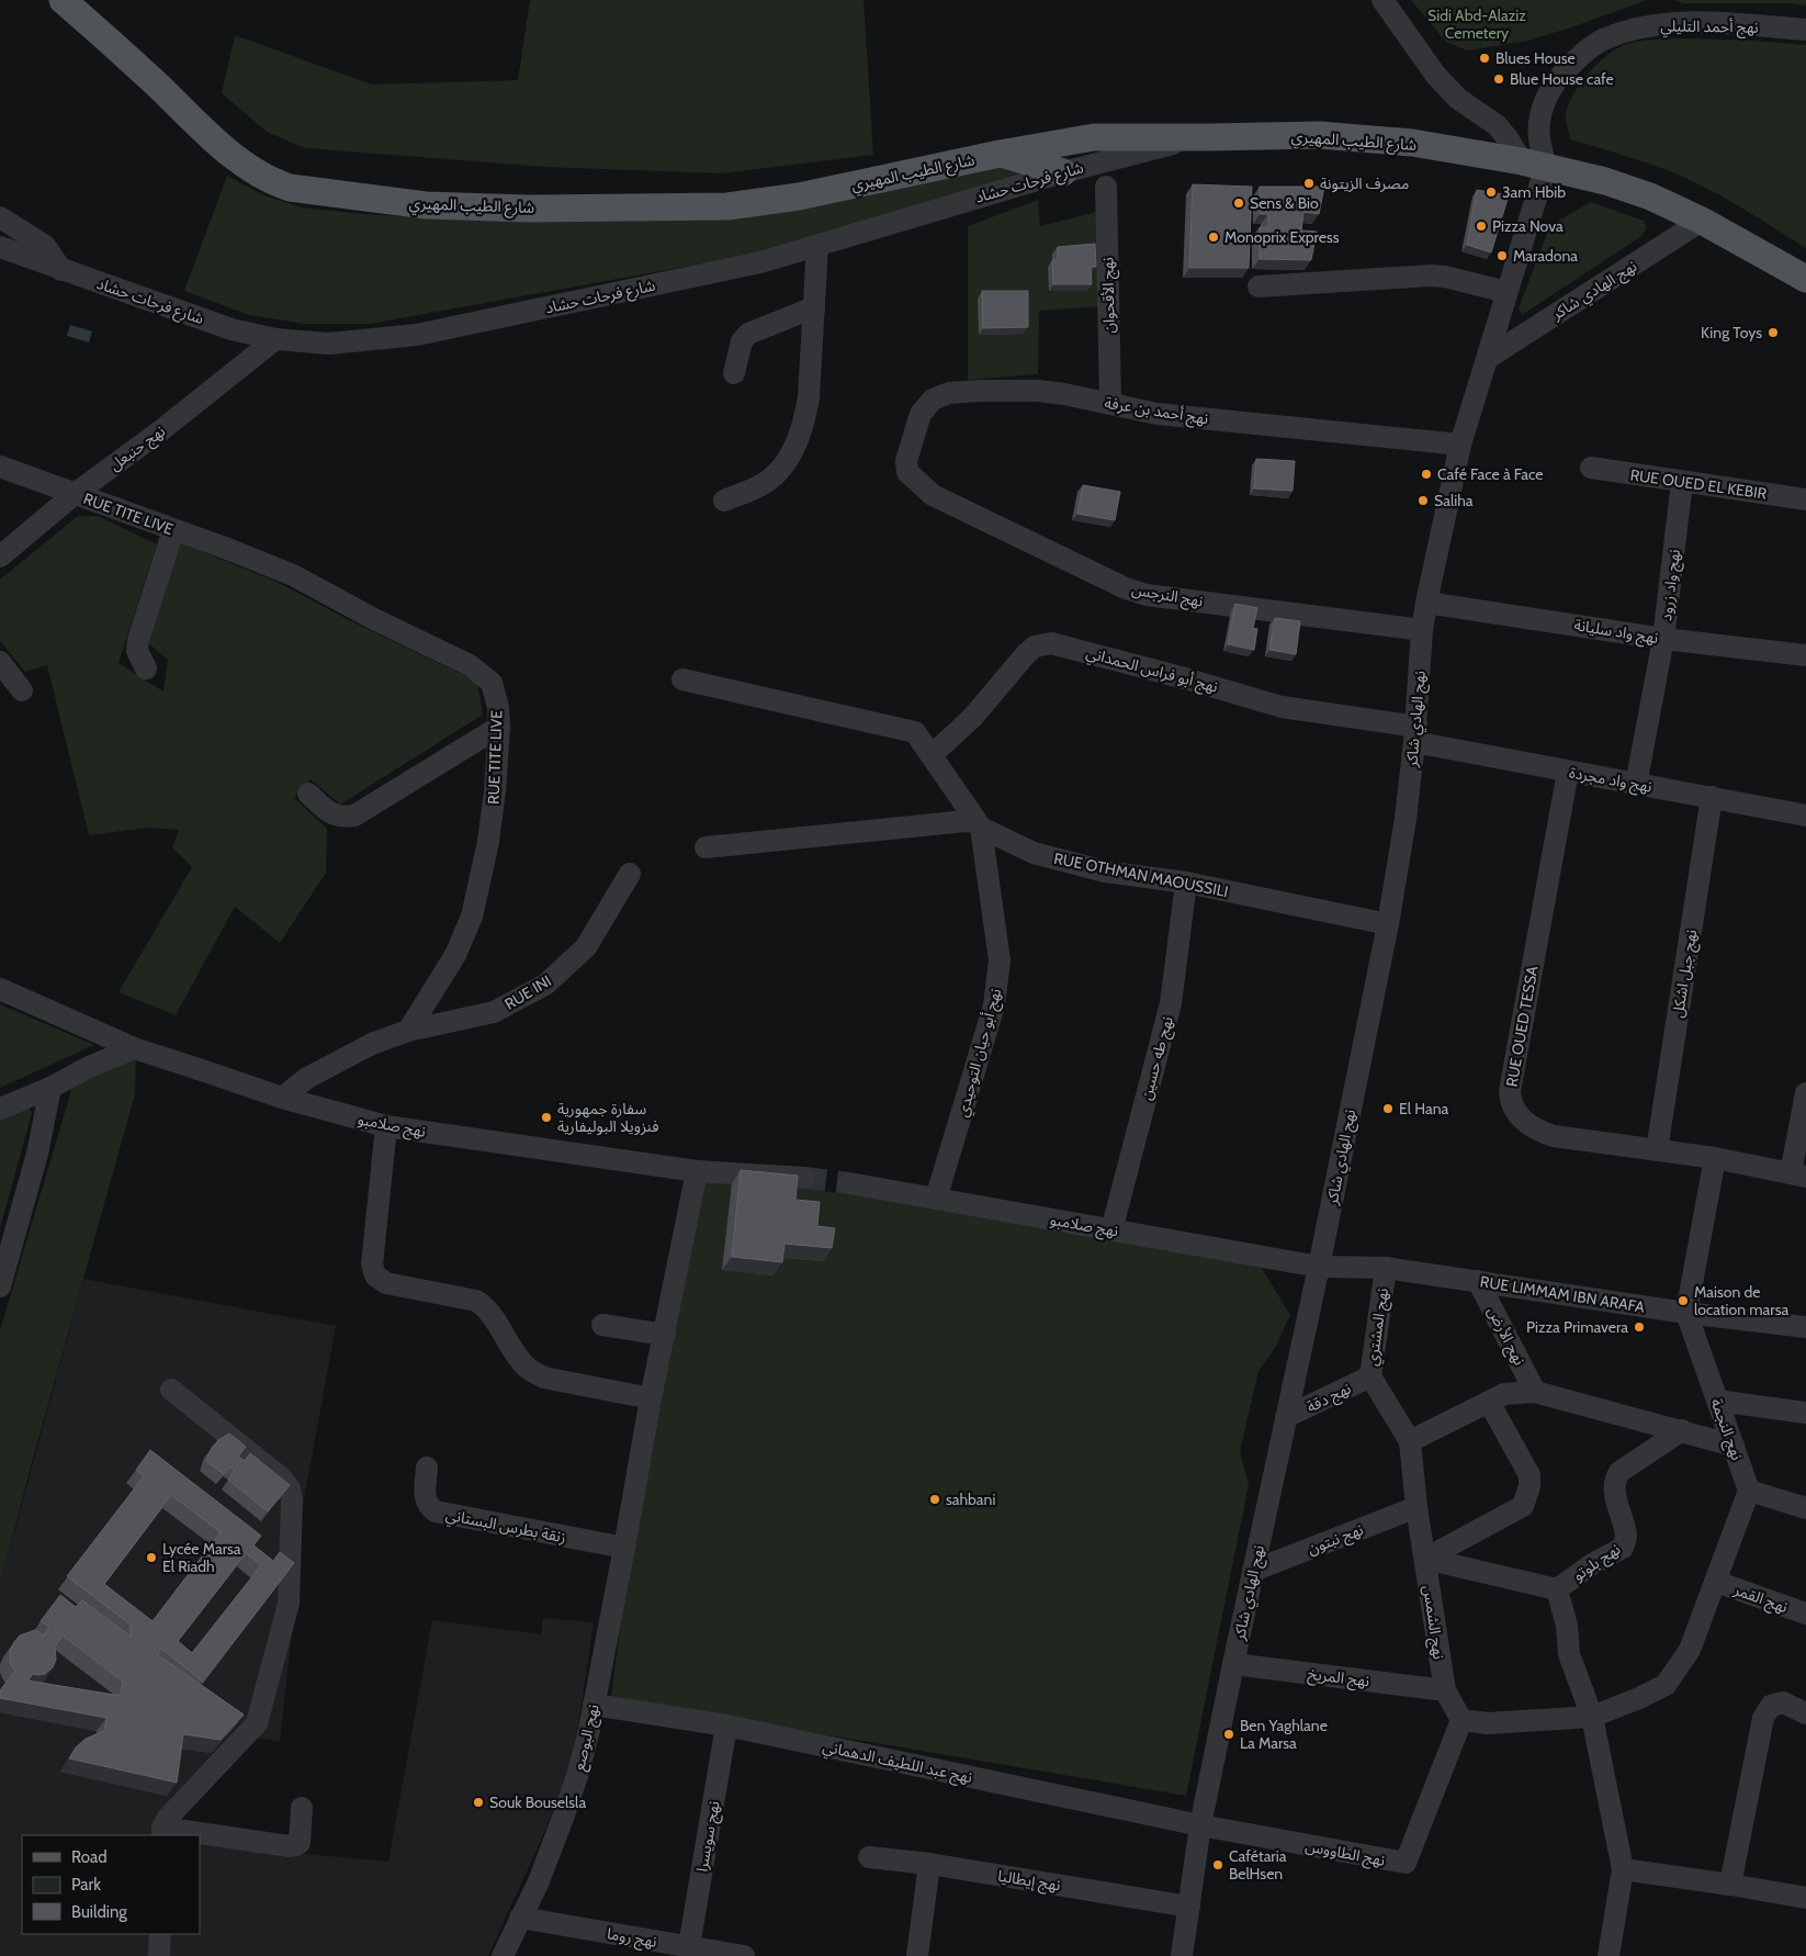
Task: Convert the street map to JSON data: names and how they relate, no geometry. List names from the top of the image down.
{
  "streets": {
    "main road": ["شارع الطيب المهيري"],
    "street": [
      "نهج أحمد التليلي",
      "شارع فرحات حشاد",
      "نهج الهادي شاكر",
      "نهج الأقحوان",
      "نهج أحمد بن عرفة",
      "نهج حنبعل",
      "RUE OUED EL KEBIR",
      "RUE TITE LIVE",
      "نهج واد زرود",
      "نهج النرجس",
      "نهج واد سليانة",
      "نهج أبو فراس الحمداني",
      "نهج واد مجردة",
      "RUE OTHMAN MAOUSSILI",
      "نهج جبل اشكل",
      "RUE INI",
      "RUE OUED TESSA",
      "نهج أبو حيان التوحيدي",
      "نهج طه حسين",
      "نهج صلامبو",
      "RUE LIMMAM IBN ARAFA",
      "نهج المشتري",
      "نهج الأرض",
      "نهج دقة",
      "نهج النجمة",
      "زنقة بطرس البستاني",
      "نهج نبتون",
      "نهج بلوتو",
      "نهج القمر",
      "نهج الشمس",
      "نهج المريخ",
      "نهج البوصع",
      "نهج عبد اللطيف الدهماني",
      "نهج سويسرا",
      "نهج الطاووس",
      "نهج إيطاليا",
      "نهج روما"
    ]
  },
  "crossings": [
    ["نهج أحمد التليلي", "شارع الطيب المهيري"],
    ["نهج أحمد التليلي", "نهج الهادي شاكر"],
    ["شارع الطيب المهيري", "شارع فرحات حشاد"],
    ["شارع الطيب المهيري", "نهج الهادي شاكر"],
    ["شارع فرحات حشاد", "نهج حنبعل"],
    ["نهج الهادي شاكر", "نهج أحمد بن عرفة"],
    ["نهج الهادي شاكر", "نهج النرجس"],
    ["نهج الهادي شاكر", "نهج واد سليانة"],
    ["نهج الهادي شاكر", "نهج أبو فراس الحمداني"],
    ["نهج الهادي شاكر", "نهج واد مجردة"],
    ["نهج الهادي شاكر", "RUE OTHMAN MAOUSSILI"],
    ["نهج الهادي شاكر", "نهج صلامبو"],
    ["نهج الهادي شاكر", "RUE LIMMAM IBN ARAFA"],
    ["نهج الهادي شاكر", "نهج دقة"],
    ["نهج الهادي شاكر", "نهج نبتون"],
    ["نهج الهادي شاكر", "نهج المريخ"],
    ["نهج الهادي شاكر", "نهج عبد اللطيف الدهماني"],
    ["نهج الهادي شاكر", "نهج الطاووس"],
    ["نهج الهادي شاكر", "نهج إيطاليا"],
    ["نهج الأقحوان", "نهج أحمد بن عرفة"],
    ["نهج أحمد بن عرفة", "نهج النرجس"],
    ["نهج حنبعل", "RUE TITE LIVE"],
    ["RUE OUED EL KEBIR", "نهج واد زرود"],
    ["RUE TITE LIVE", "RUE INI"],
    ["نهج واد زرود", "نهج واد سليانة"],
    ["نهج واد زرود", "نهج واد مجردة"],
    ["نهج أبو فراس الحمداني", "نهج واد مجردة"],
    ["نهج أبو فراس الحمداني", "نهج أبو حيان التوحيدي"],
    ["نهج واد مجردة", "نهج جبل اشكل"],
    ["نهج واد مجردة", "RUE OUED TESSA"],
    ["RUE OTHMAN MAOUSSILI", "نهج أبو حيان التوحيدي"],
    ["RUE OTHMAN MAOUSSILI", "نهج طه حسين"],
    ["نهج جبل اشكل", "RUE OUED TESSA"],
    ["نهج أبو حيان التوحيدي", "نهج صلامبو"],
    ["نهج طه حسين", "نهج صلامبو"],
    ["نهج صلامبو", "RUE LIMMAM IBN ARAFA"],
    ["نهج صلامبو", "نهج البوصع"],
    ["RUE LIMMAM IBN ARAFA", "نهج المشتري"],
    ["RUE LIMMAM IBN ARAFA", "نهج الأرض"],
    ["RUE LIMMAM IBN ARAFA", "نهج النجمة"],
    ["نهج المشتري", "نهج دقة"],
    ["نهج المشتري", "نهج الشمس"],
    ["زنقة بطرس البستاني", "نهج البوصع"],
    ["نهج نبتون", "نهج الشمس"],
    ["نهج بلوتو", "نهج الشمس"],
    ["نهج الشمس", "نهج المريخ"],
    ["نهج الشمس", "نهج الطاووس"],
    ["نهج البوصع", "نهج عبد اللطيف الدهماني"],
    ["نهج البوصع", "نهج روما"],
    ["نهج عبد اللطيف الدهماني", "نهج سويسرا"],
    ["نهج عبد اللطيف الدهماني", "نهج الطاووس"],
    ["نهج سويسرا", "نهج روما"]
  ],
  "parks": ["Sidi Abd-Alaziz Cemetery"],
  "places": [
    "Blues House",
    "Blue House cafe",
    "مصرف الزيتونة",
    "3am Hbib",
    "Sens & Bio",
    "Pizza Nova",
    "Monoprix Express",
    "Maradona",
    "King Toys",
    "Café Face à Face",
    "Saliha",
    "El Hana",
    "سفارة جمهورية فنزويلا البوليفارية",
    "Maison de location marsa",
    "Pizza Primavera",
    "sahbani",
    "Lycée Marsa El Riadh",
    "Ben Yaghlane La Marsa",
    "Souk Bouselsla",
    "Cafétaria BelHsen"
  ],
  "legend": ["Road", "Park", "Building"]
}
